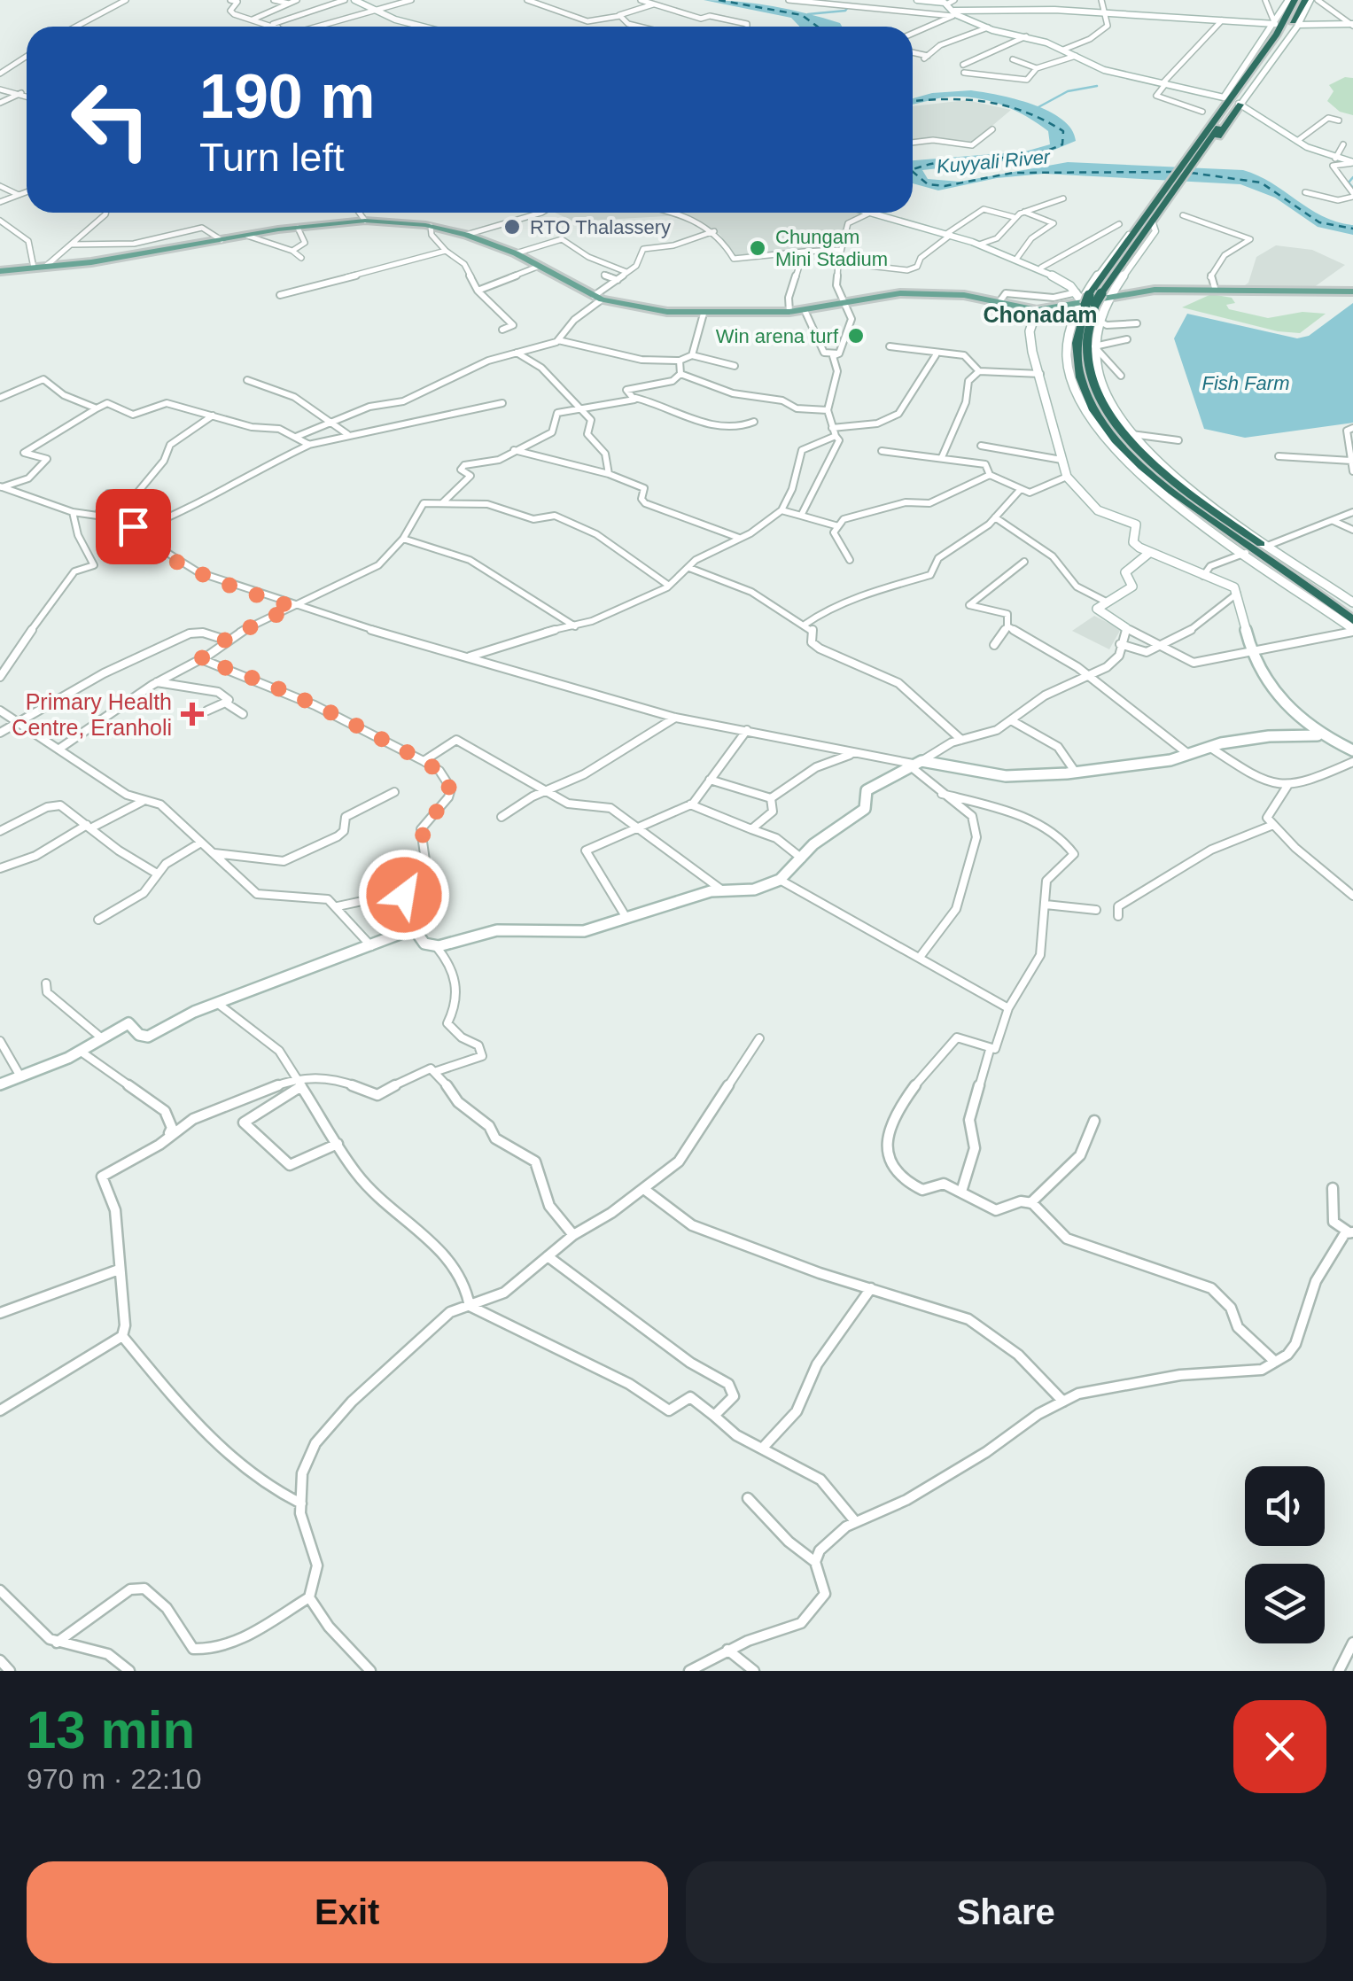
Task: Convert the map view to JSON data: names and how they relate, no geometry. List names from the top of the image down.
{
  "districts": ["Chonadam"],
  "water": ["Kuyyali River", "Fish Farm"],
  "places": {
    "other": ["RTO Thalassery", "Chungam Mini Stadium", "Win arena turf"],
    "health": ["Primary Health Centre, Eranholi"]
  },
  "page": {
    "turn": ["190 m", "Turn left"],
    "heading": ["13 min", "970 m · 22:10"],
    "buttons": ["Exit", "Share"]
  }
}
